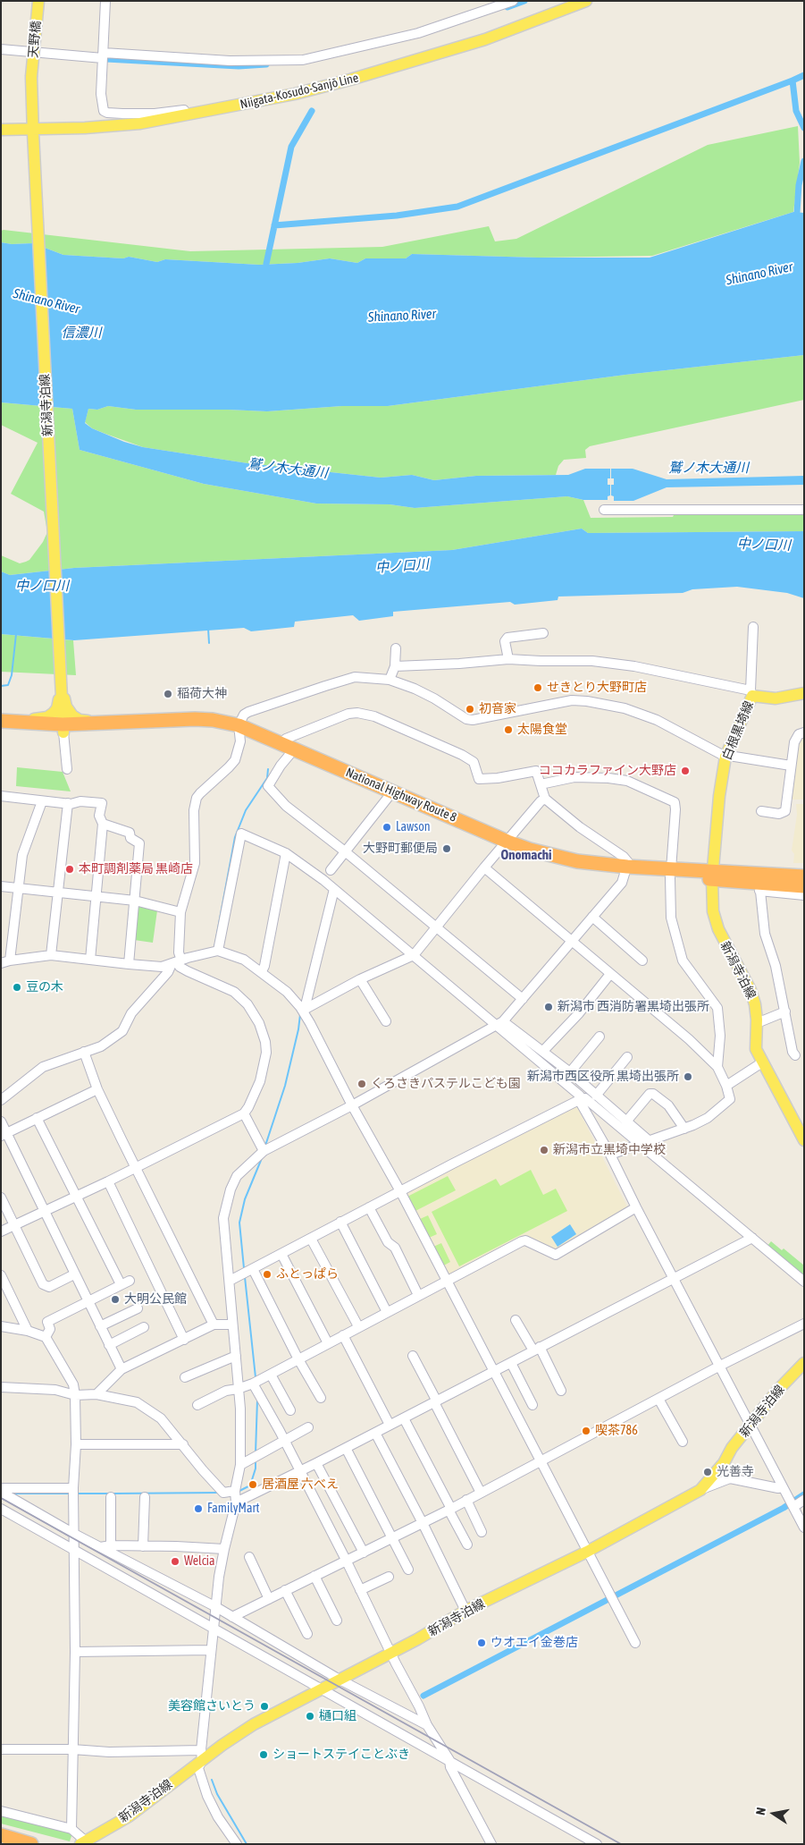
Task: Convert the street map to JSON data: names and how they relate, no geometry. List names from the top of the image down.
{
  "streets": {
    "highway": ["National Highway Route 8"],
    "main road": [
      "天野橋",
      "Niigata-Kosudo-Sanjō Line",
      "新潟寺泊線",
      "白根黒埼線"
    ]
  },
  "crossings": [
    ["天野橋", "新潟寺泊線"],
    ["Niigata-Kosudo-Sanjō Line", "新潟寺泊線"],
    ["新潟寺泊線", "白根黒埼線"],
    ["新潟寺泊線", "National Highway Route 8"],
    ["白根黒埼線", "National Highway Route 8"]
  ],
  "districts": ["Onomachi"],
  "water": [
    "Shinano River",
    "信濃川",
    "鷲ノ木大通川",
    "中ノ口川"
  ],
  "places": [
    "せきとり大野町店",
    "稲荷大神",
    "初音家",
    "太陽食堂",
    "ココカラファイン大野店",
    "Lawson",
    "大野町郵便局",
    "本町調剤薬局 黒崎店",
    "豆の木",
    "新潟市 西消防署黒埼出張所",
    "新潟市西区役所 黒埼出張所",
    "くろさきパステルこども園",
    "新潟市立黒埼中学校",
    "ふとっぱら",
    "大明公民館",
    "喫茶786",
    "光善寺",
    "居酒屋 六べえ",
    "FamilyMart",
    "Welcia",
    "ウオエイ金巻店",
    "美容館さいとう",
    "樋口組",
    "ショートステイことぶき"
  ],
  "north": "left"
}
